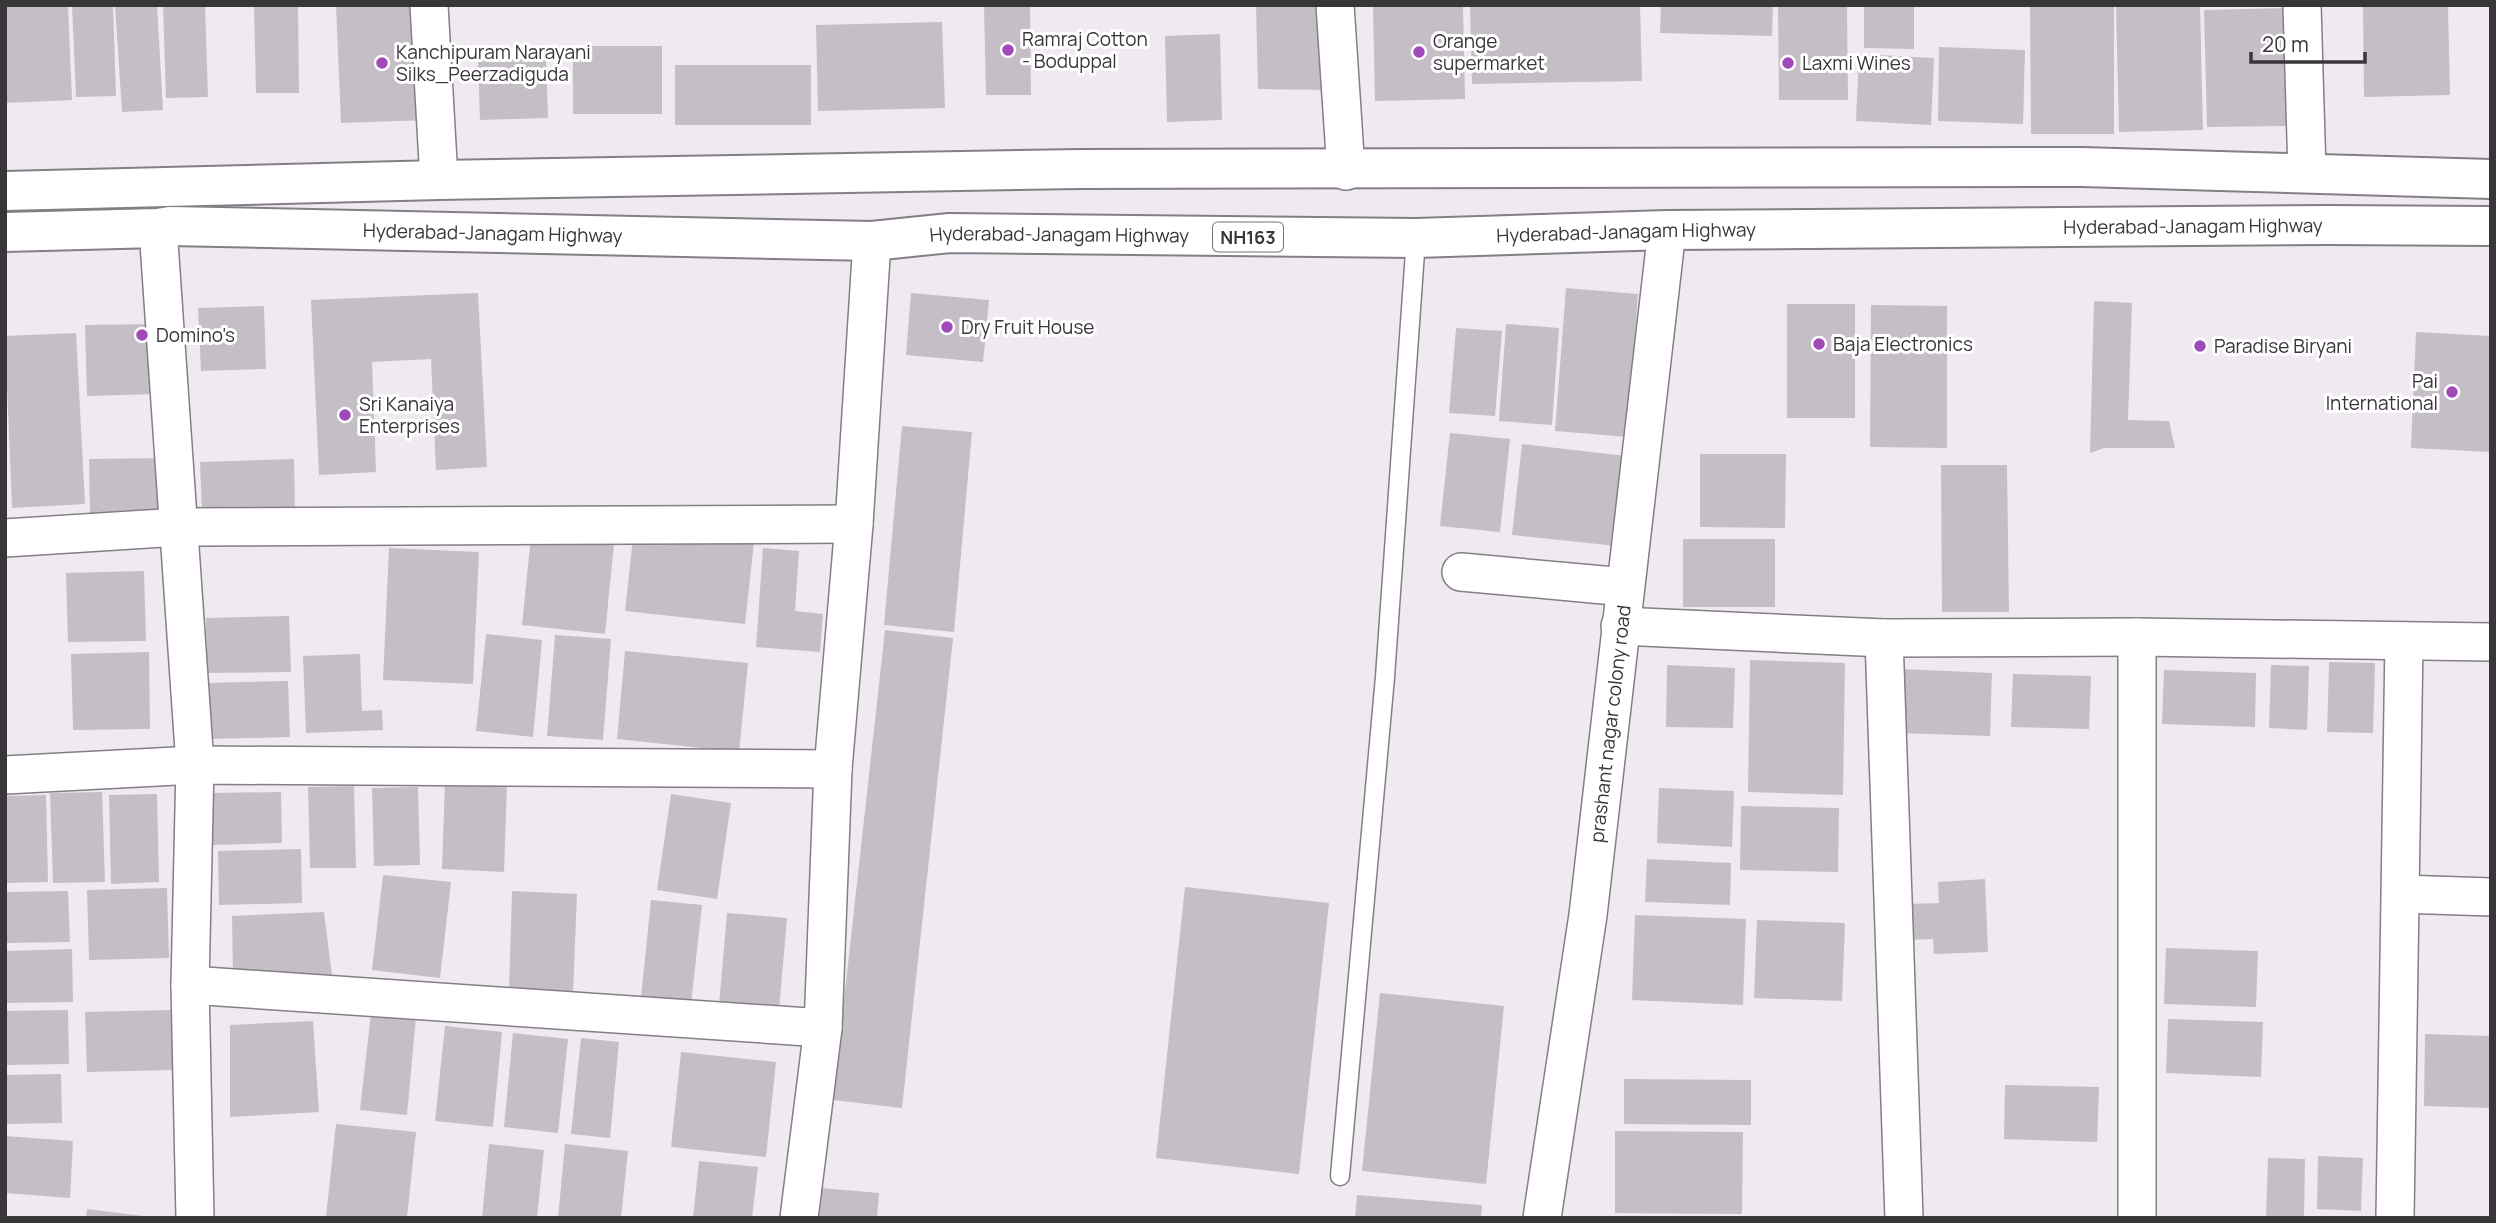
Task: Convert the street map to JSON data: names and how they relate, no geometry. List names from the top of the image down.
{
  "streets": {
    "highway": ["Hyderabad-Janagam Highway", "NH163"],
    "street": ["prashant nagar colony road"]
  },
  "crossings": [
    ["Hyderabad-Janagam Highway", "prashant nagar colony road"]
  ],
  "places": [
    "Ramraj Cotton - Boduppal",
    "Orange supermarket",
    "Kanchipuram Narayani Silks_Peerzadiguda",
    "Laxmi Wines",
    "Dry Fruit House",
    "Domino's",
    "Baja Electronics",
    "Paradise Biryani",
    "Pai International",
    "Sri Kanaiya Enterprises"
  ],
  "scale_bar": "20 m"
}
